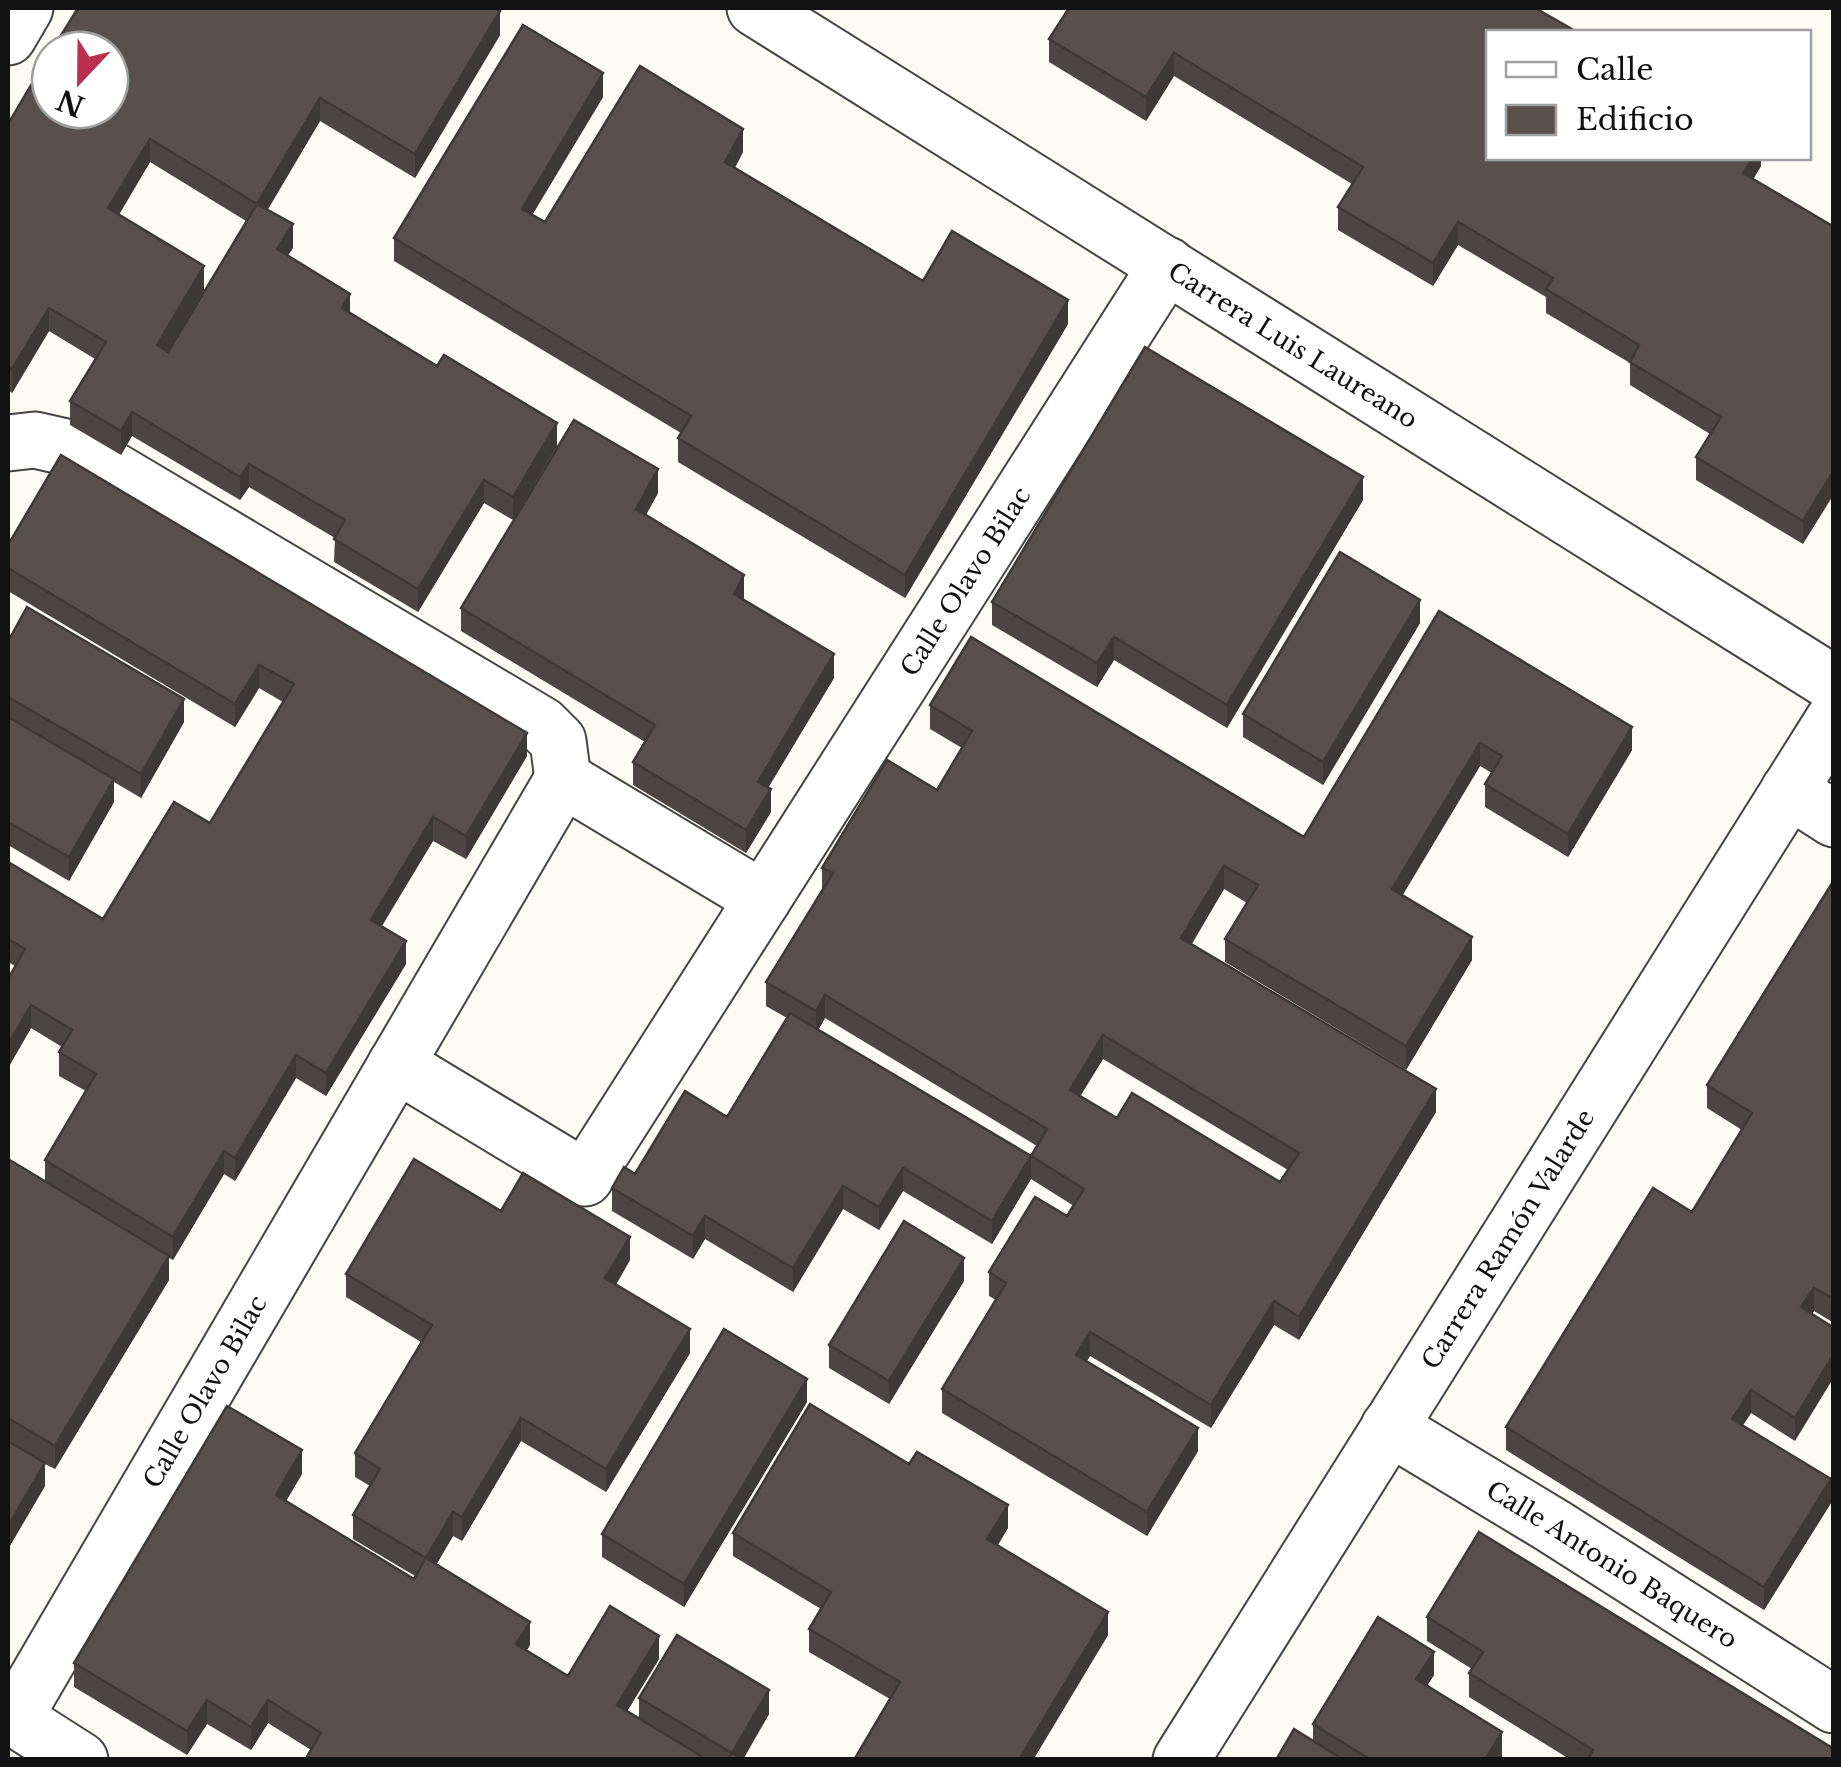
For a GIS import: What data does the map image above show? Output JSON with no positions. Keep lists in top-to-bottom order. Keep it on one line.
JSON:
{"streets":{"street":["Carrera Luis Laureano","Calle Olavo Bilac","Carrera Ramón Valarde","Calle Antonio Baquero"]},"crossings":[["Carrera Luis Laureano","Calle Olavo Bilac"],["Carrera Ramón Valarde","Calle Antonio Baquero"]],"legend":["Calle","Edificio"],"north":"bottom"}
